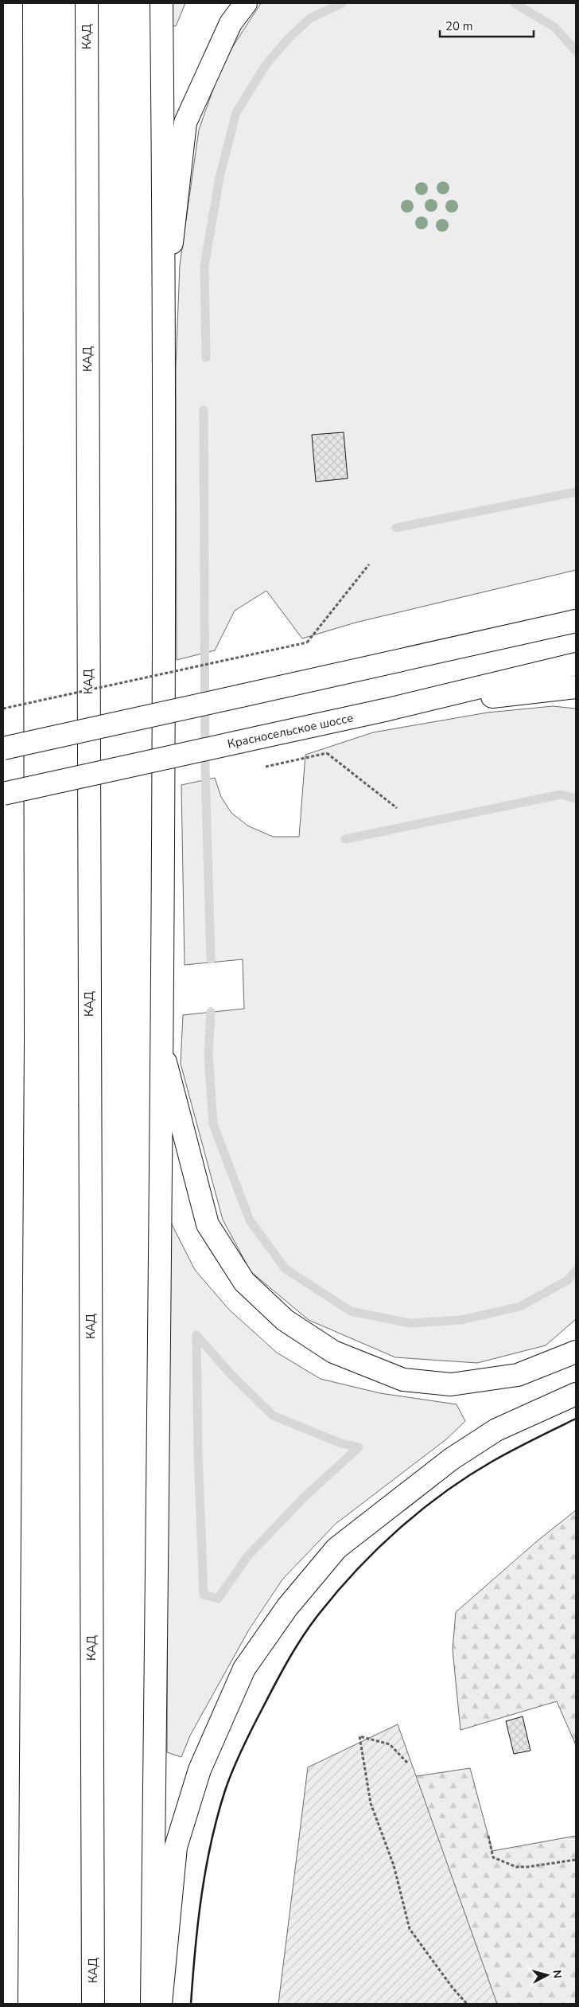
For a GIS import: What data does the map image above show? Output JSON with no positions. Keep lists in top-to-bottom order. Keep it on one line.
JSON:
{"streets":{"main road":["КАД","Красносельское шоссе"]},"scale_bar":"20 m","north":"right"}
